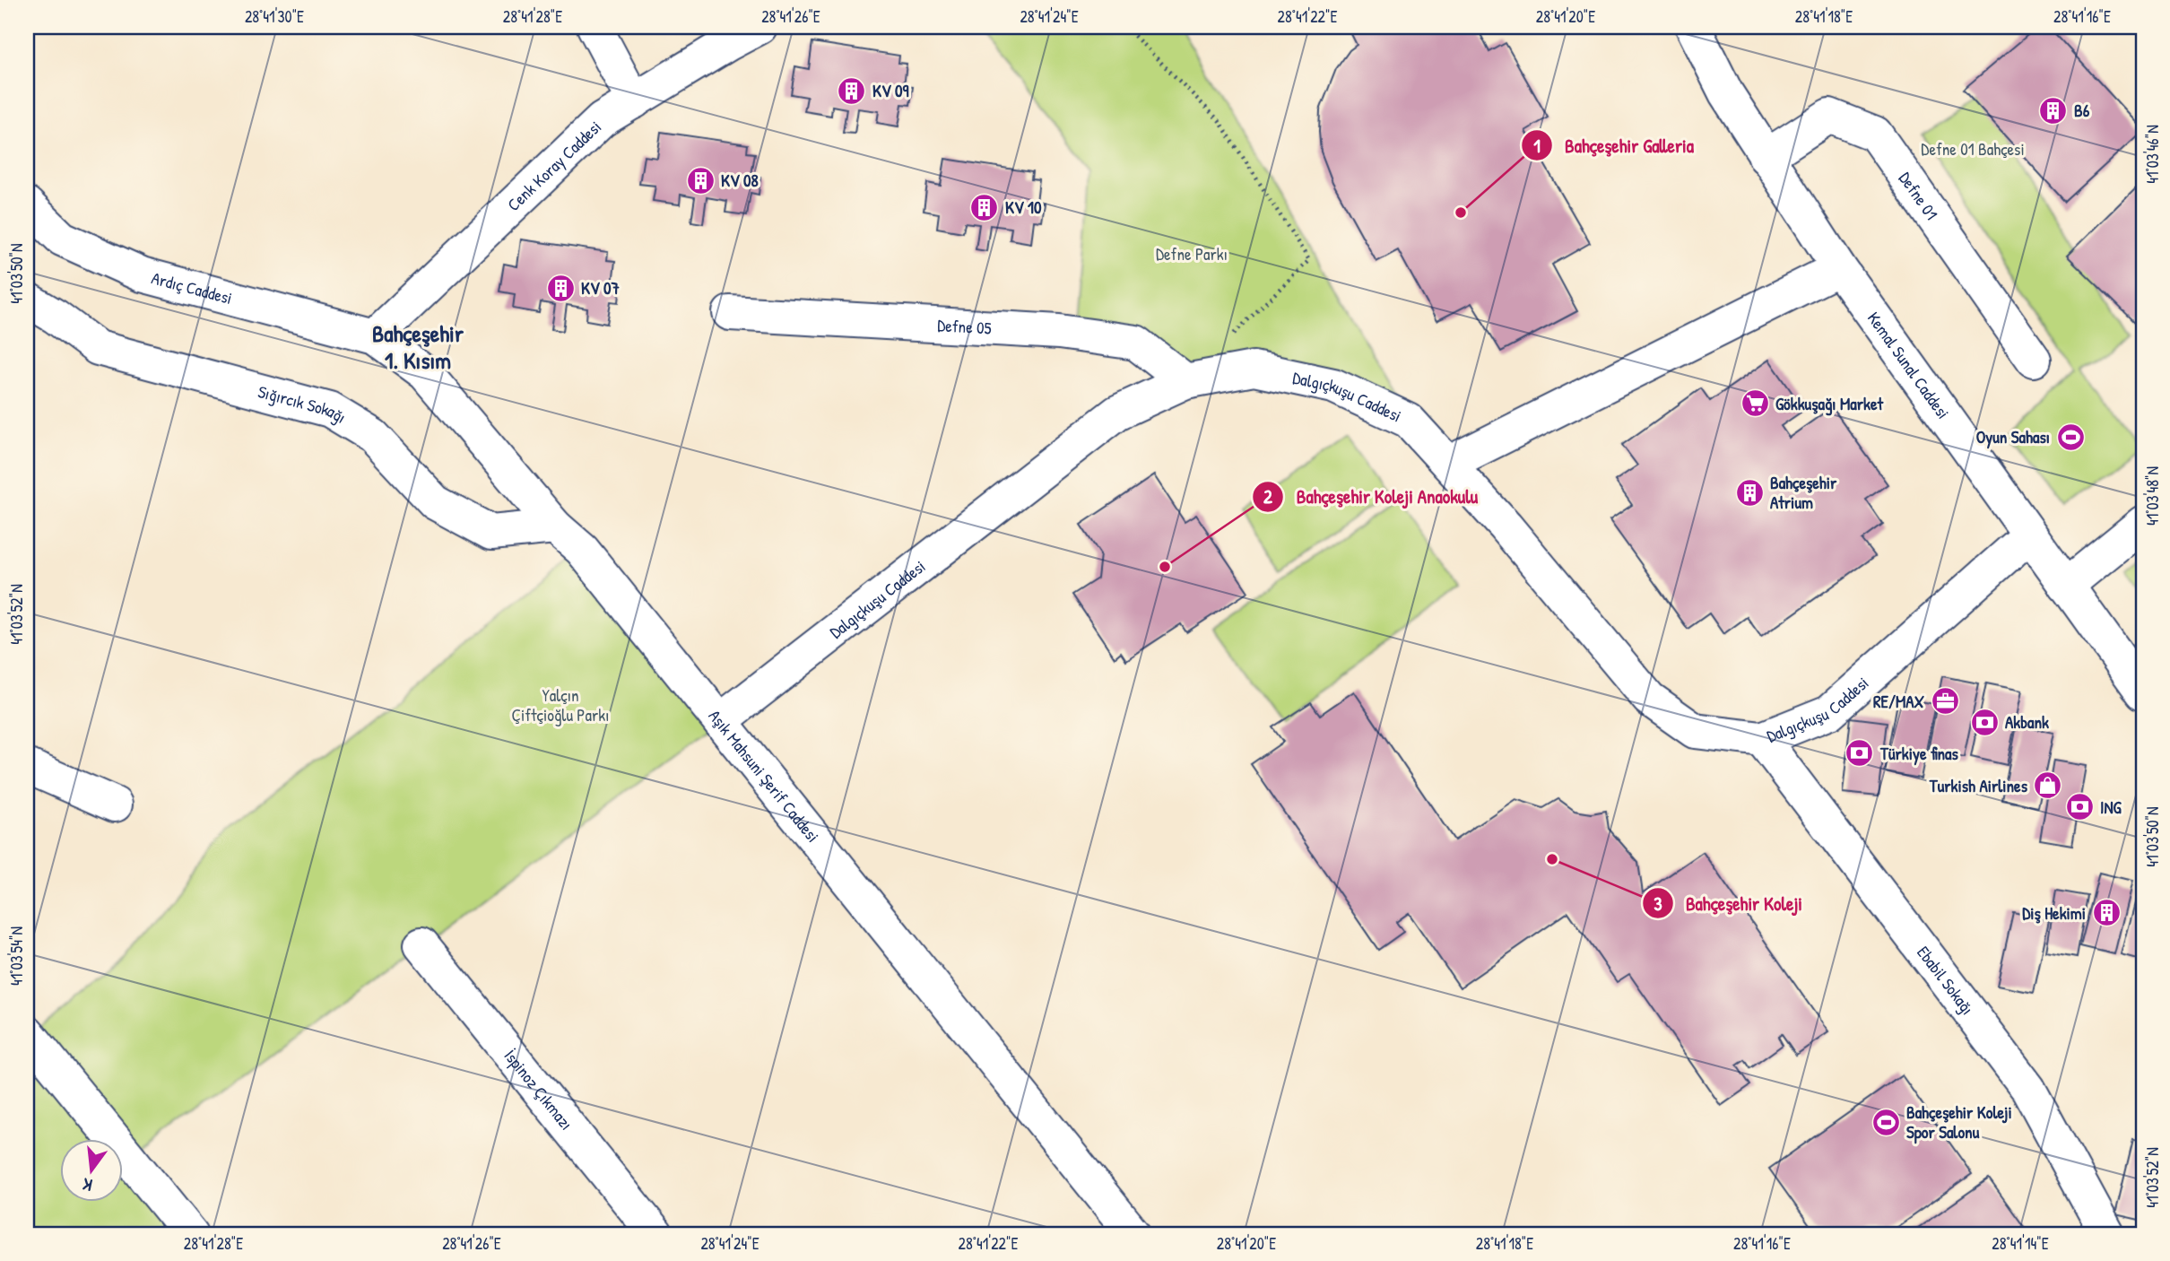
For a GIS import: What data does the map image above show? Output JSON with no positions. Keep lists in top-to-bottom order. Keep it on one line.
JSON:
{"streets":{"street":["Cenk Koray Caddesi","Defne 01","Ardıç Caddesi","Defne 05","Kemal Sunal Caddesi","Dalgıçkuşu Caddesi","Sığırcık Sokağı","Aşık Mahsuni Şerif Caddesi","Ebabil Sokağı","İspinoz Çıkmazı"]},"crossings":[["Cenk Koray Caddesi","Ardıç Caddesi"],["Cenk Koray Caddesi","Aşık Mahsuni Şerif Caddesi"],["Defne 01","Kemal Sunal Caddesi"],["Ardıç Caddesi","Aşık Mahsuni Şerif Caddesi"],["Defne 05","Dalgıçkuşu Caddesi"],["Kemal Sunal Caddesi","Dalgıçkuşu Caddesi"],["Dalgıçkuşu Caddesi","Aşık Mahsuni Şerif Caddesi"],["Dalgıçkuşu Caddesi","Ebabil Sokağı"],["Sığırcık Sokağı","Aşık Mahsuni Şerif Caddesi"]],"districts":["Bahçeşehir 1. Kısım"],"parks":["Defne 01 Bahçesi","Defne Parkı","Yalçın Çiftçioğlu Parkı"],"places":{"building":["KV 09","B6","KV 08","KV 10","KV 07","Bahçeşehir Atrium","Diş Hekimi"],"other":["Bahçeşehir Galleria","Bahçeşehir Koleji Anaokulu","Bahçeşehir Koleji"],"supermarket":["Gökkuşağı Market"],"sports":["Oyun Sahası","Bahçeşehir Koleji Spor Salonu"],"office":["RE/MAX"],"bank":["Akbank","Türkiye finas","ING"],"shop":["Turkish Airlines"]},"north":"bottom","coordinates":["28°41'30\"E","28°41'28\"E","28°41'26\"E","28°41'24\"E","28°41'22\"E","28°41'20\"E","28°41'18\"E","28°41'16\"E","41°03'46\"N","41°03'50\"N","41°03'48\"N","41°03'52\"N","41°03'54\"N","28°41'14\"E"]}
